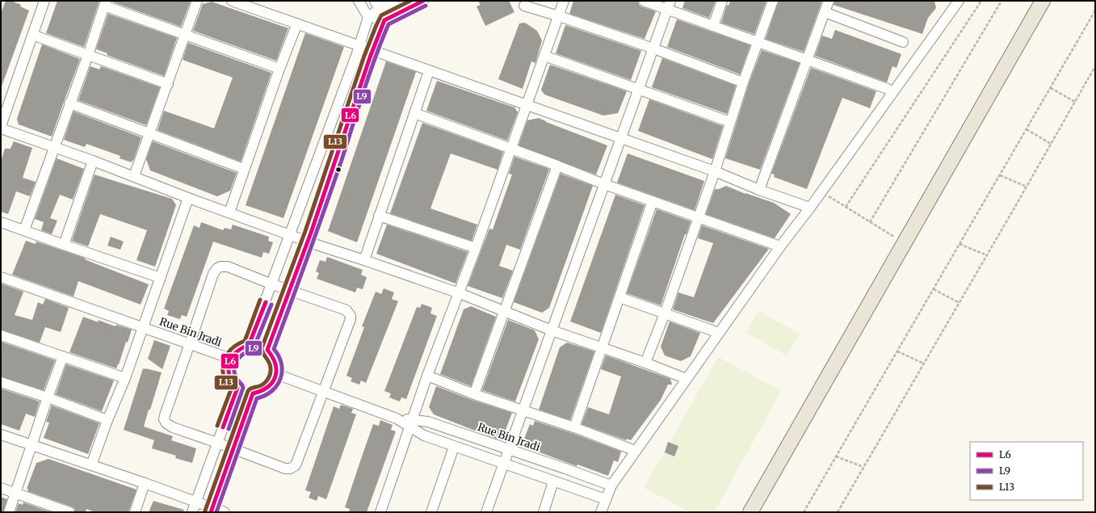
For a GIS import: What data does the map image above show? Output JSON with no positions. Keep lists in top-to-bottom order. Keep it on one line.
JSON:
{"streets":{"street":["Rue Bin Jradi"]},"lines":["transit line L6","transit line L13","transit line L9"],"legend":["L6","L9","L13"]}
